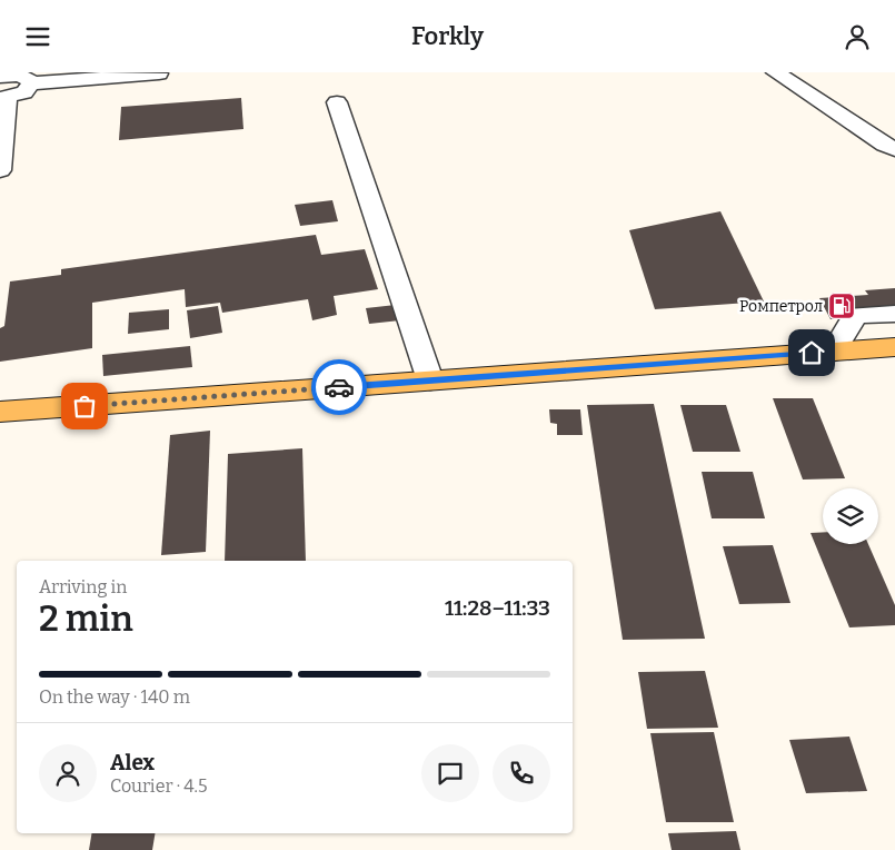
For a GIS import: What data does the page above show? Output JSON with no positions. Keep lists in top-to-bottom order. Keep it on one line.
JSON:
{"places":{"fuel station":["Ромпетрол"]},"page":{"header":"Forkly","heading":["2 min","Arriving in","11:28–11:33"],"panel":["Alex","Courier · 4.5"],"bar":"On the way · 140 m"}}
